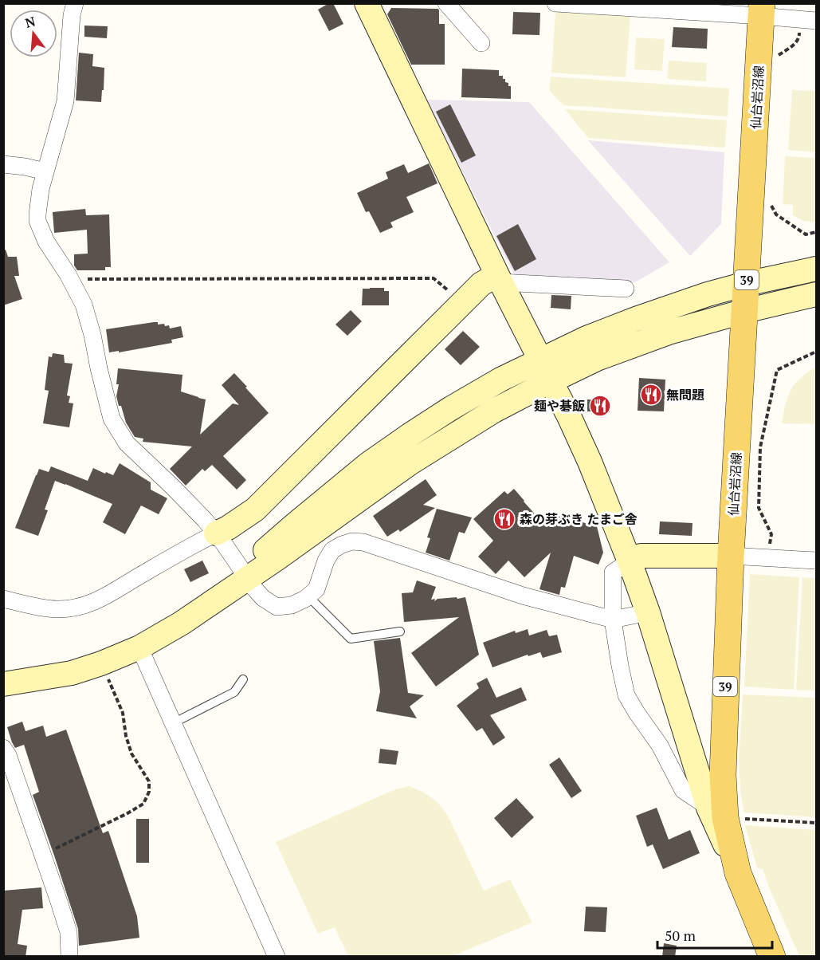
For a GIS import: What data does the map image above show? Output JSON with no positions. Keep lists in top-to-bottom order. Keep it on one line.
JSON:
{"streets":{"main road":["仙台岩沼線","39"]},"places":{"restaurant":["無問題","麺や碁飯","森の芽ぶき たまご舎"]},"scale_bar":"50 m","north":"top"}
